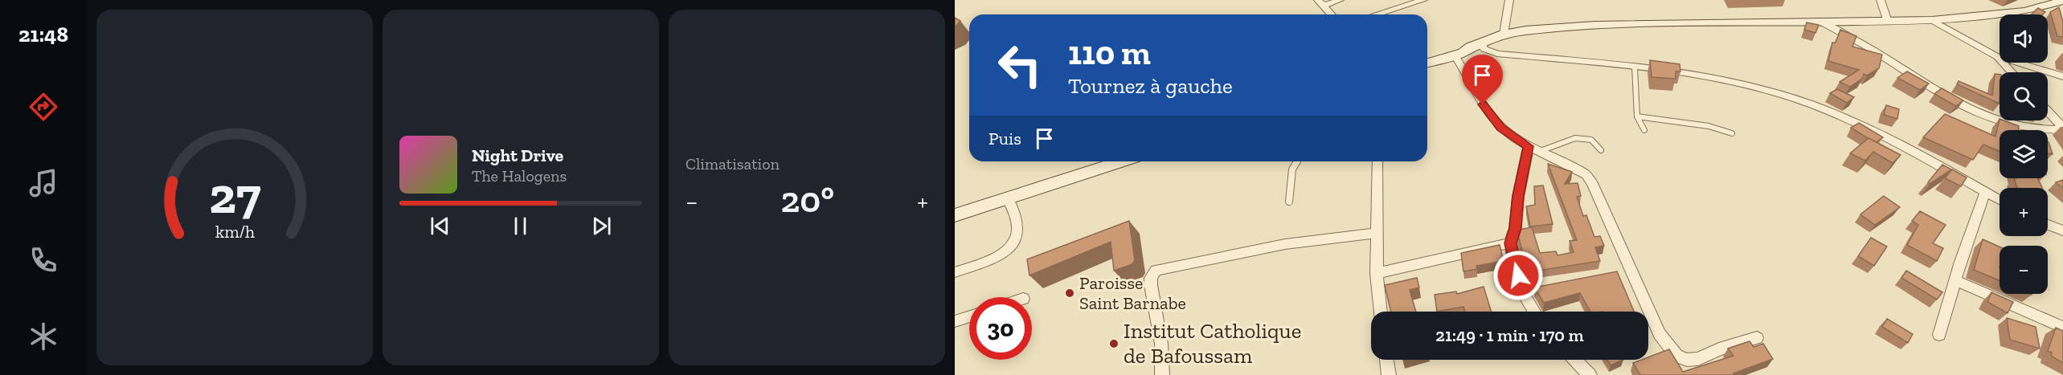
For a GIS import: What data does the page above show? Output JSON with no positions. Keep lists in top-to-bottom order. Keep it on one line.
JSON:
{"places":["Paroisse Saint Barnabe","Institut Catholique de Bafoussam"],"page":{"tabs":"21:48","tile":"Climatisation","map_buttons":["+","−"],"turn":["110 m","Tournez à gauche"],"then":"Puis","song":["Night Drive","The Halogens"],"heat":["−","20°","+"],"limit":"30","trip":"21:49 · 1 min · 170 m","gauge":["27","km/h"]}}
